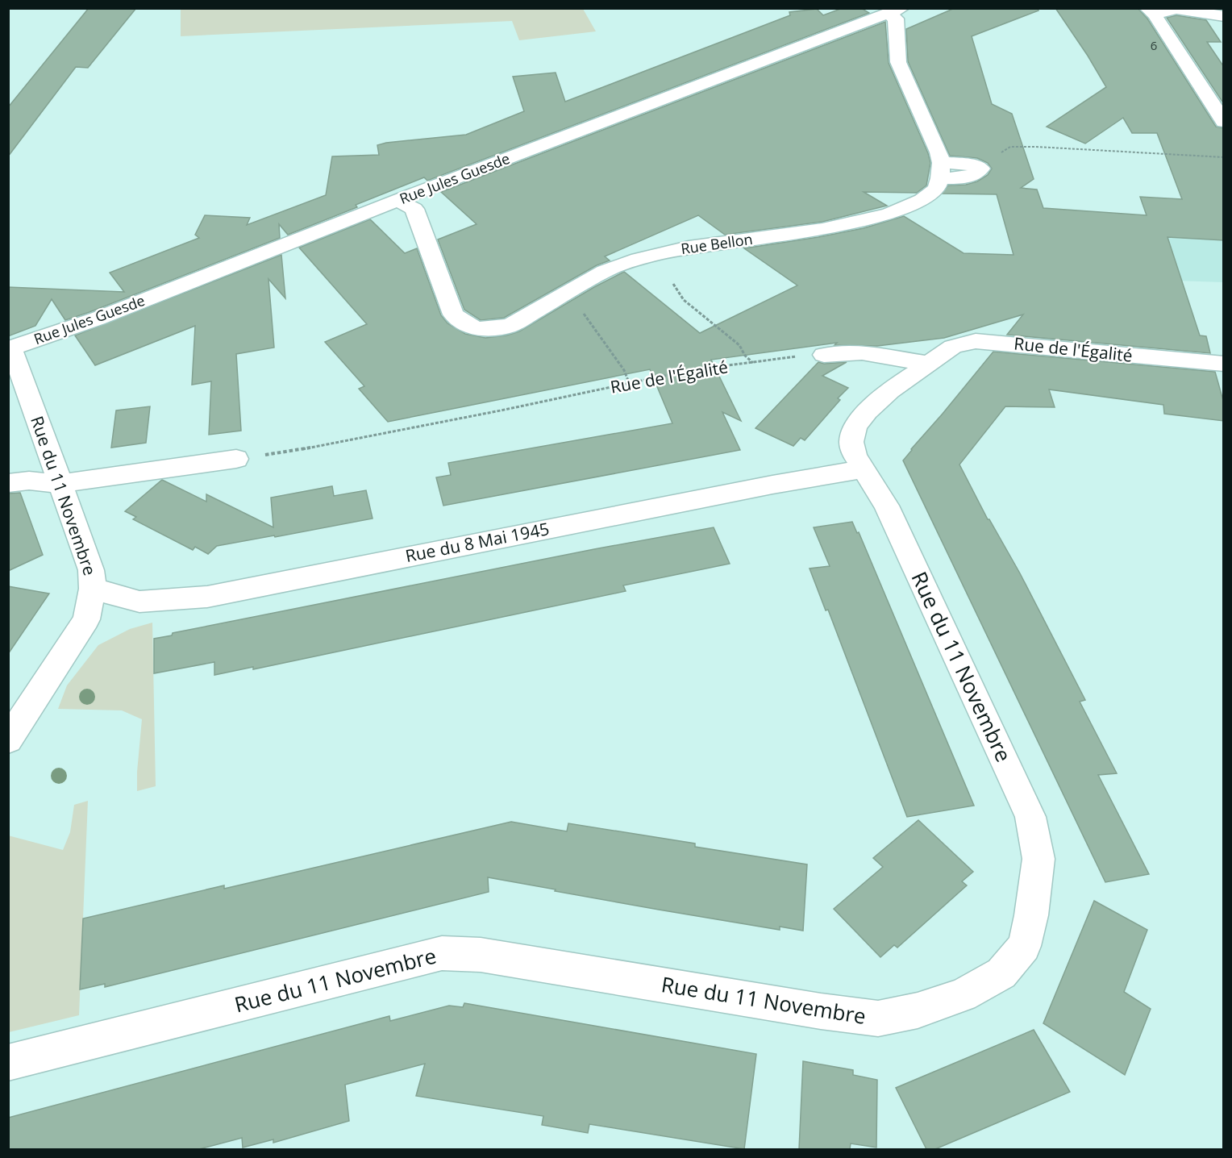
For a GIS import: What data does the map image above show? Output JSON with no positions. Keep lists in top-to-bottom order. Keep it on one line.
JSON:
{"streets":{"street":["Rue Jules Guesde","Rue Bellon","Rue de l'Égalité","Rue du 11 Novembre","Rue du 8 Mai 1945"]},"crossings":[["Rue Jules Guesde","Rue Bellon"],["Rue Jules Guesde","Rue du 11 Novembre"],["Rue de l'Égalité","Rue du 11 Novembre"],["Rue de l'Égalité","Rue du 8 Mai 1945"],["Rue du 11 Novembre","Rue du 8 Mai 1945"]],"house_numbers":["6"]}
